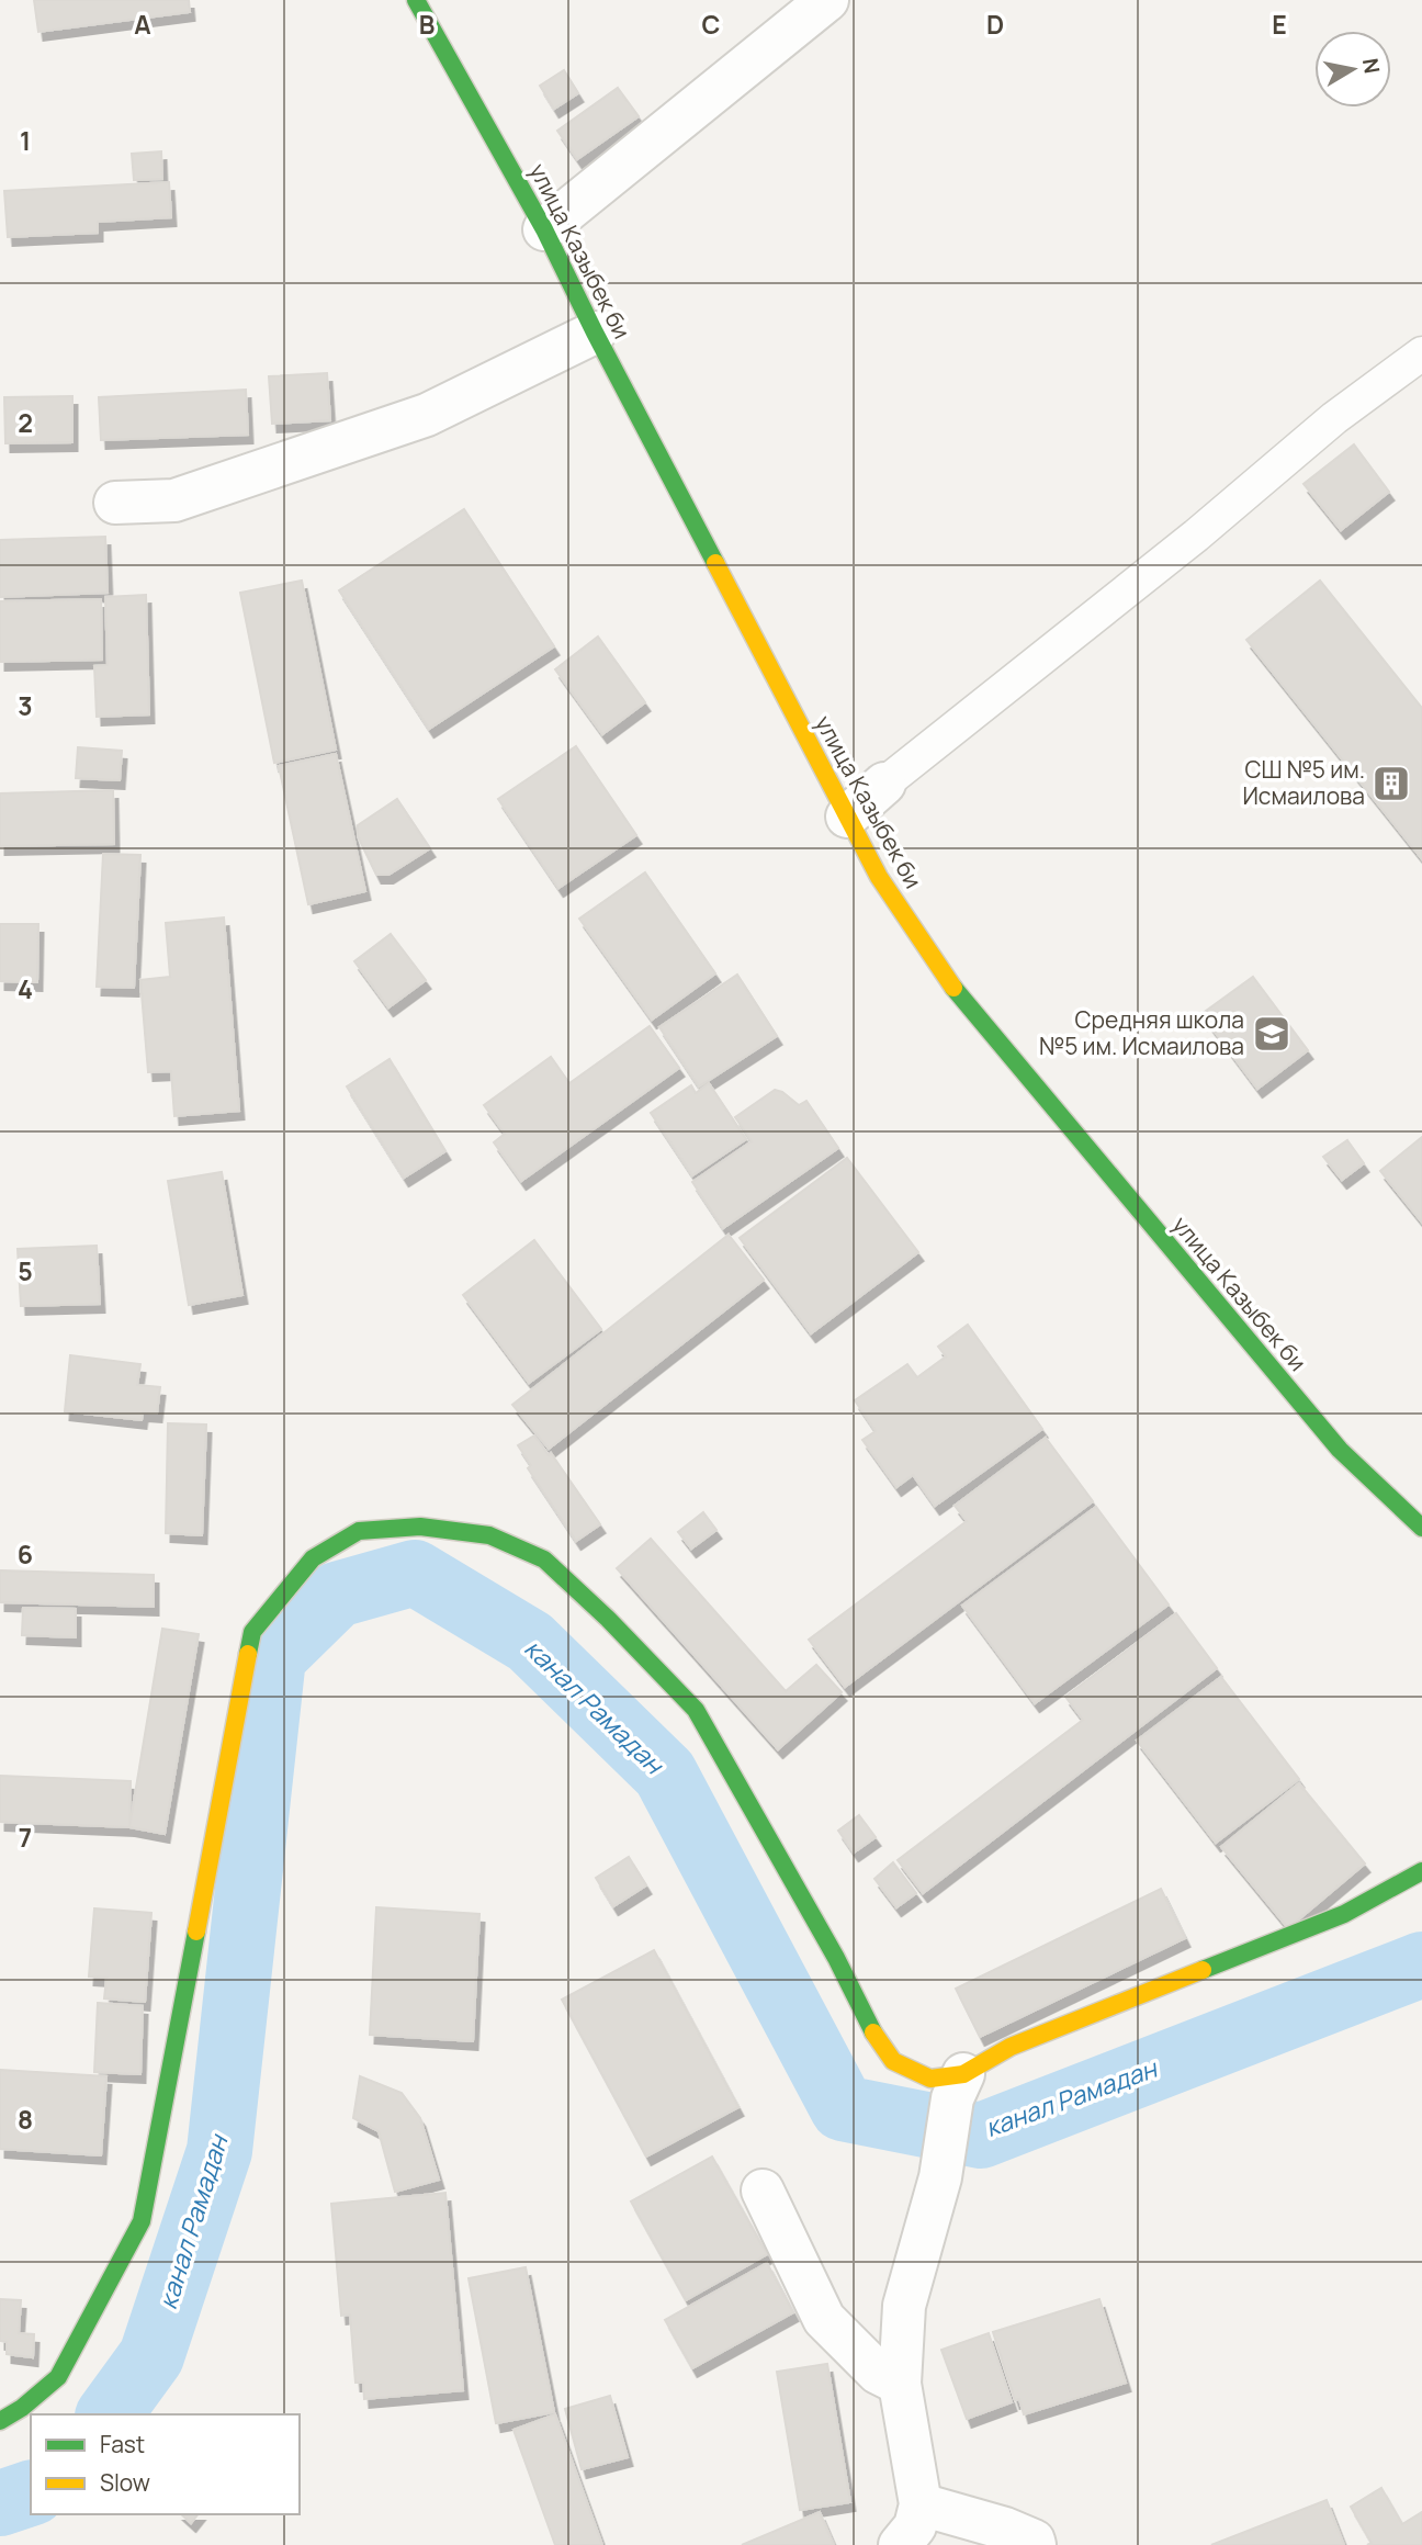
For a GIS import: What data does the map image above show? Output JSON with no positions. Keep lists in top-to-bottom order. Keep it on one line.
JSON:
{"streets":{"street":["улица Казыбек би"]},"water":["канал Рамадан"],"places":{"building":["СШ №5 им. Исмаилова"],"school or university":["Средняя школа №5 им. Исмаилова"]},"legend":["Fast","Slow"],"north":"right","grid":{"columns":["A","B","C","D","E"],"rows":["1","2","3","4","5","6","7","8"]}}
